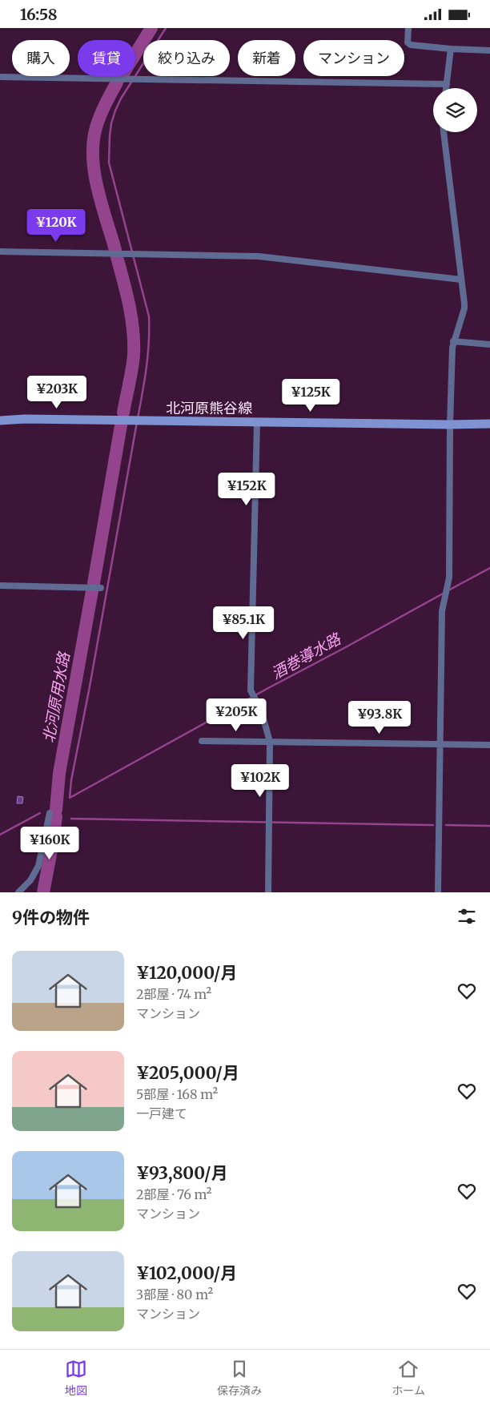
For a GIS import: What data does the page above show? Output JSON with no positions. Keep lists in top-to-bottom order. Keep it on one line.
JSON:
{"streets":{"main road":["北河原熊谷線"]},"water":["酒巻導水路","北河原用水路"],"page":{"status":"16:58","chip":["購入","賃貸","絞り込み","新着","マンション"],"price":["¥120K","¥203K","¥125K","¥152K","¥85.1K","¥205K","¥93.8K","¥102K","¥160K"],"heading":"9件の物件","list":[{"name":"¥120,000/月","note":"2部屋 · 74 m² · マンション"},{"name":"¥205,000/月","note":"5部屋 · 168 m² · 一戸建て"},{"name":"¥93,800/月","note":"2部屋 · 76 m² · マンション"},{"name":"¥102,000/月","note":"3部屋 · 80 m² · マンション"}],"tabs":["地図","保存済み","ホーム"]}}
